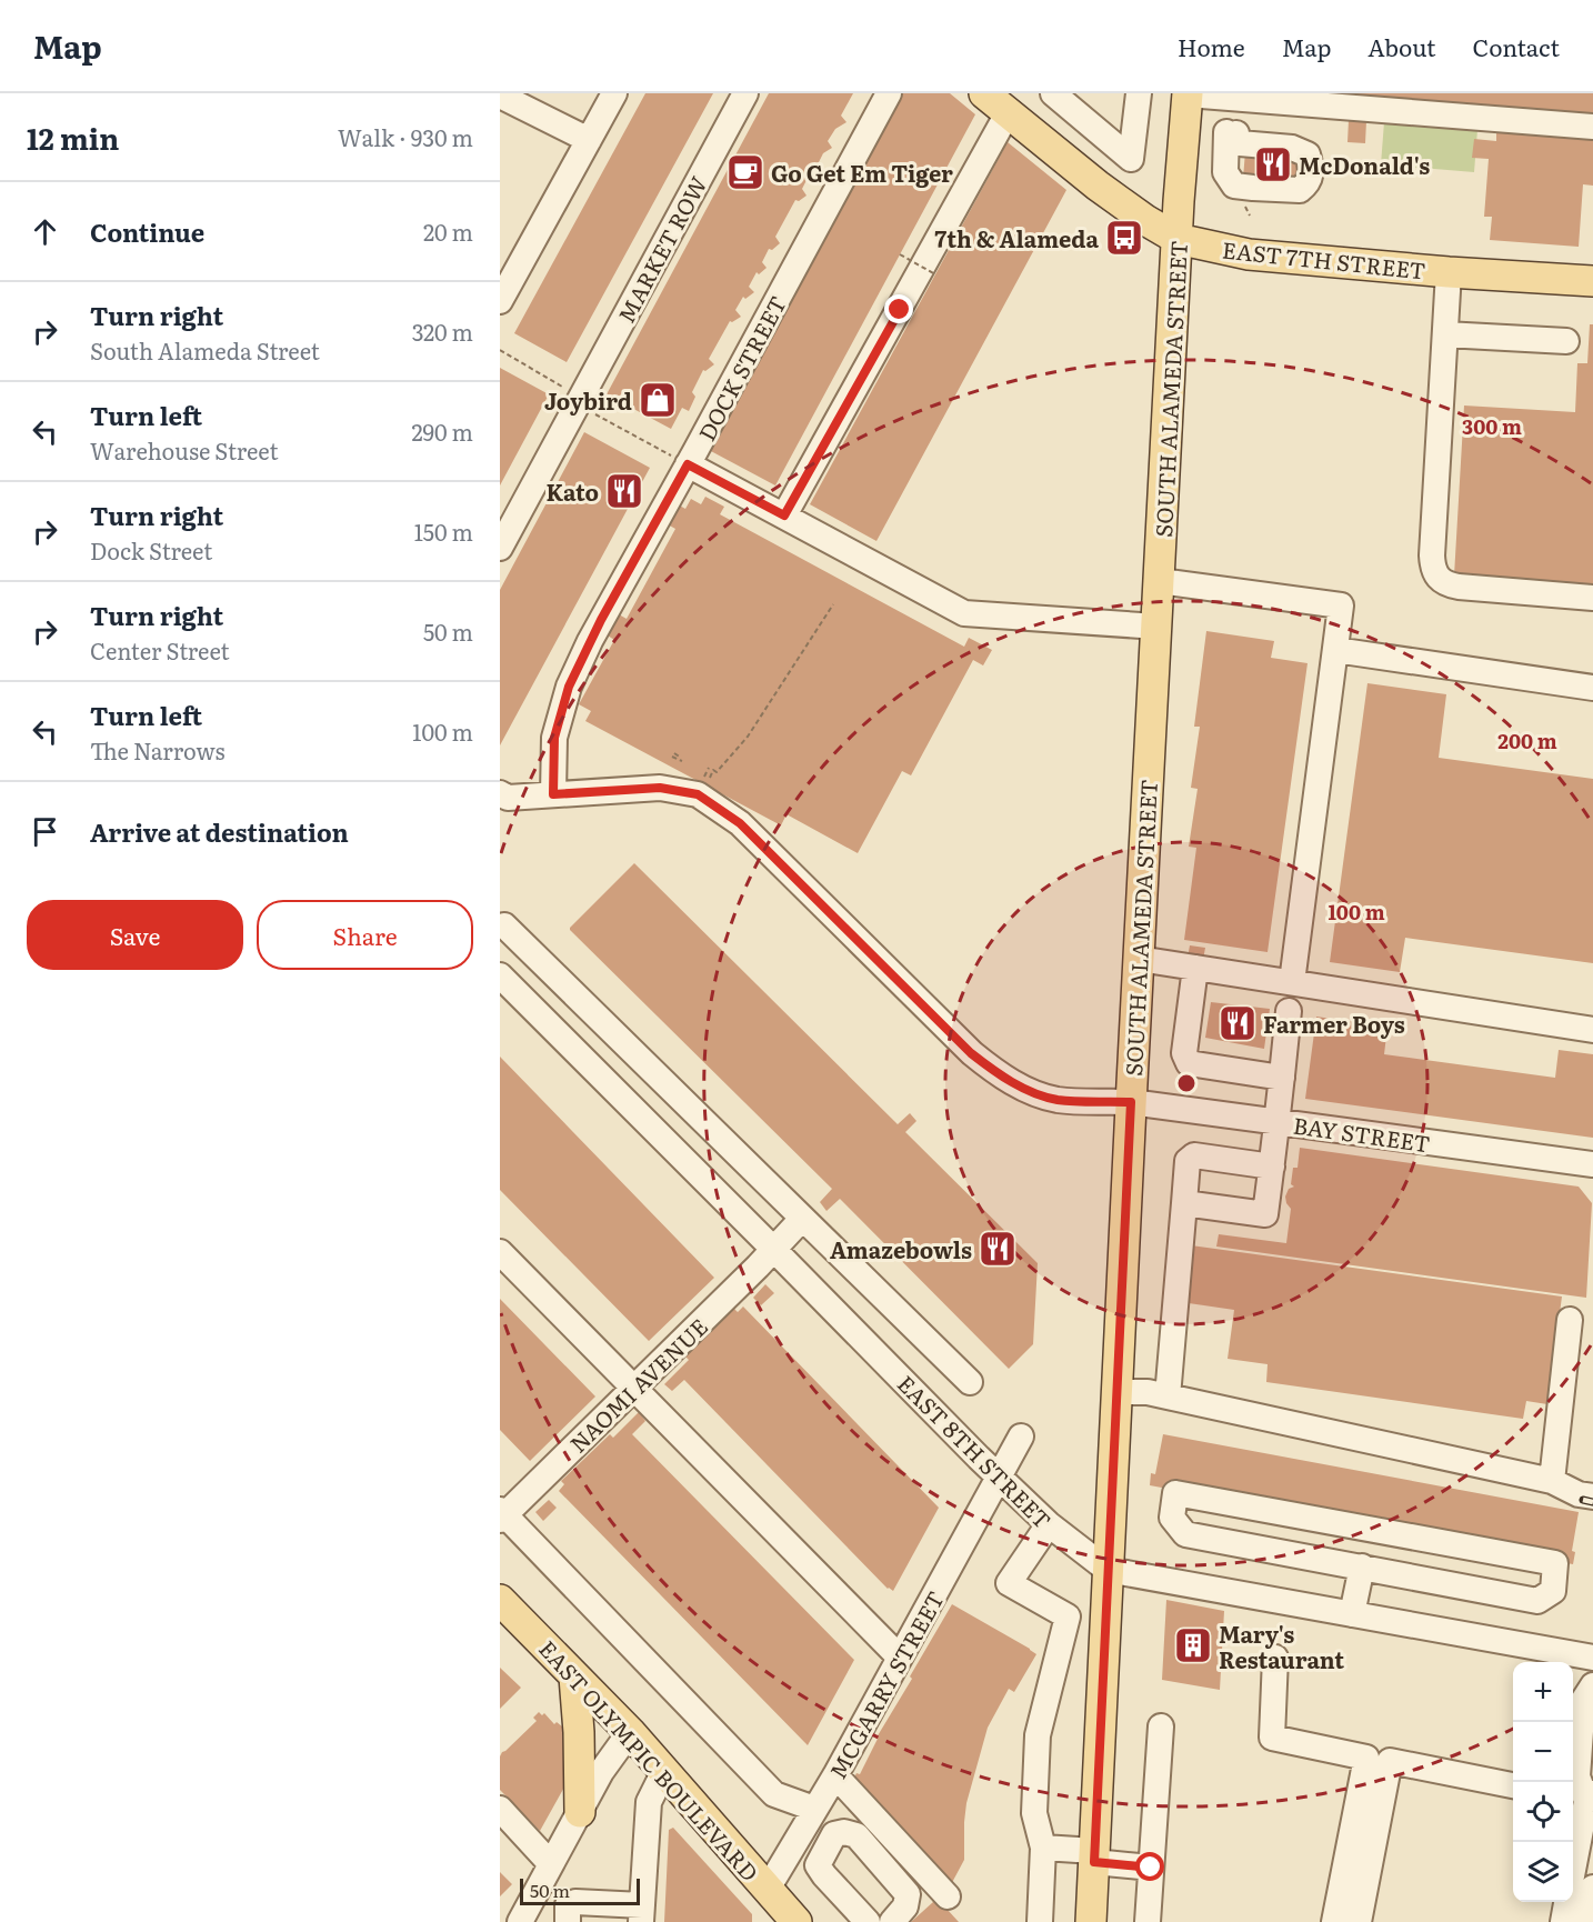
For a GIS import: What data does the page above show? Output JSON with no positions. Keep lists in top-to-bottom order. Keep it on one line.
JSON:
{"streets":{"main road":["EAST 7TH STREET","SOUTH ALAMEDA STREET","EAST OLYMPIC BOULEVARD"],"street":["MARKET ROW","DOCK STREET","BAY STREET","NAOMI AVENUE","EAST 8TH STREET","MCGARRY STREET"]},"crossings":[["EAST 7TH STREET","SOUTH ALAMEDA STREET"],["DOCK STREET","BAY STREET"],["SOUTH ALAMEDA STREET","BAY STREET"],["SOUTH ALAMEDA STREET","EAST 8TH STREET"],["NAOMI AVENUE","EAST 8TH STREET"],["EAST 8TH STREET","MCGARRY STREET"],["MCGARRY STREET","EAST OLYMPIC BOULEVARD"]],"places":{"restaurant":["McDonald's","Kato","Farmer Boys","Amazebowls"],"cafe":["Go Get Em Tiger"],"bus stop":["7th & Alameda"],"shop":["Joybird"],"building":["Mary's Restaurant"]},"scale_bar":"50 m","page":{"header":"Map","nav":["Home","Map","About","Contact"],"heading":["12 min","Walk · 930 m"],"list":[["Continue","20 m"],["Turn right","South Alameda Street","320 m"],["Turn left","Warehouse Street","290 m"],["Turn right","Dock Street","150 m"],["Turn right","Center Street","50 m"],["Turn left","The Narrows","100 m"],"Arrive at destination"],"buttons":["Save","Share"],"map_buttons":["+","−"],"scale":"50 m"},"rings":["300 m","200 m","100 m"]}
